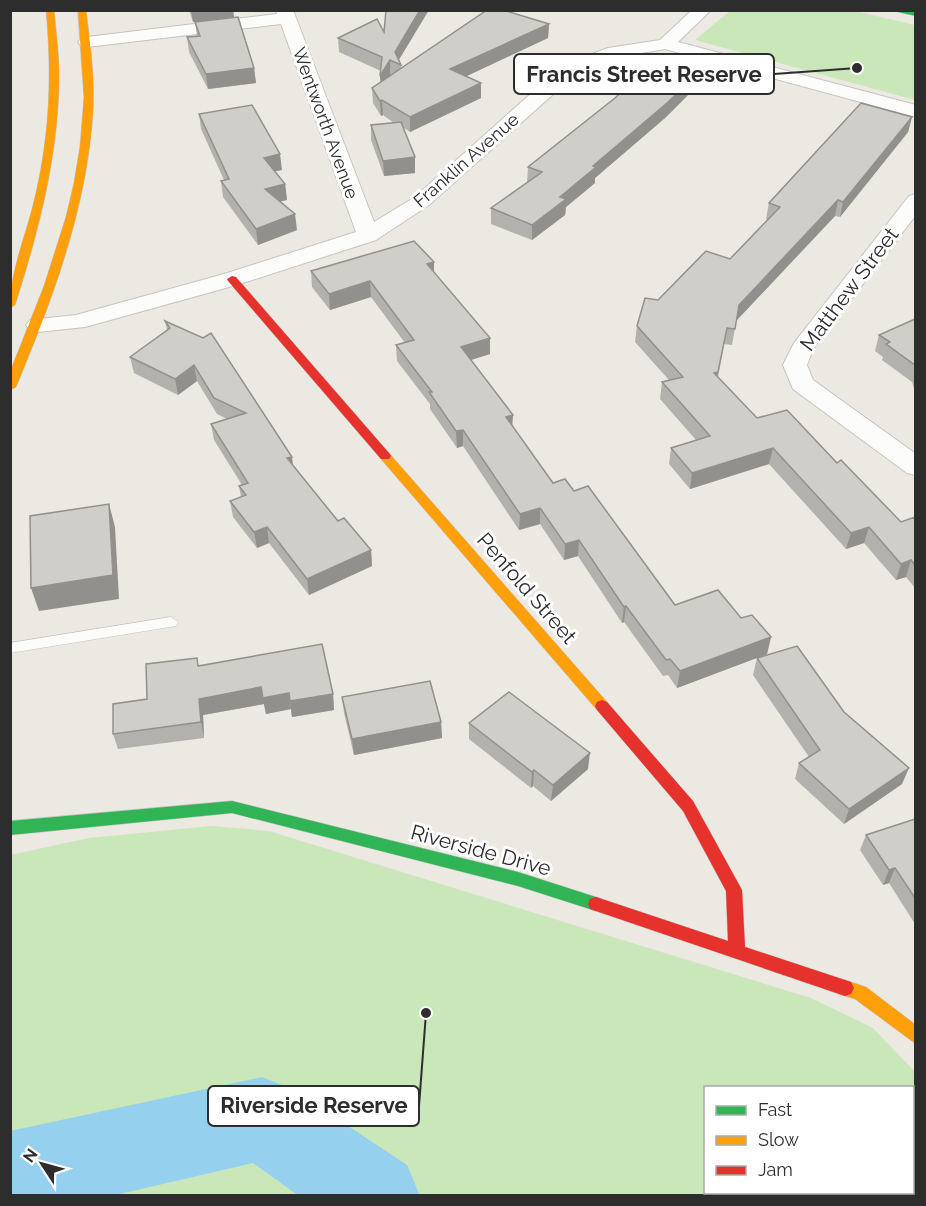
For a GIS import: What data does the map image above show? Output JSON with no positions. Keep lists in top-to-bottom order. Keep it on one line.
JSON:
{"streets":{"main road":["Penfold Street","Riverside Drive"],"street":["Wentworth Avenue","Franklin Avenue","Matthew Street"]},"crossings":[["Wentworth Avenue","Franklin Avenue"],["Franklin Avenue","Penfold Street"],["Penfold Street","Riverside Drive"]],"places":["Francis Street Reserve","Riverside Reserve"],"legend":["Fast","Slow","Jam"],"north":"top left"}
